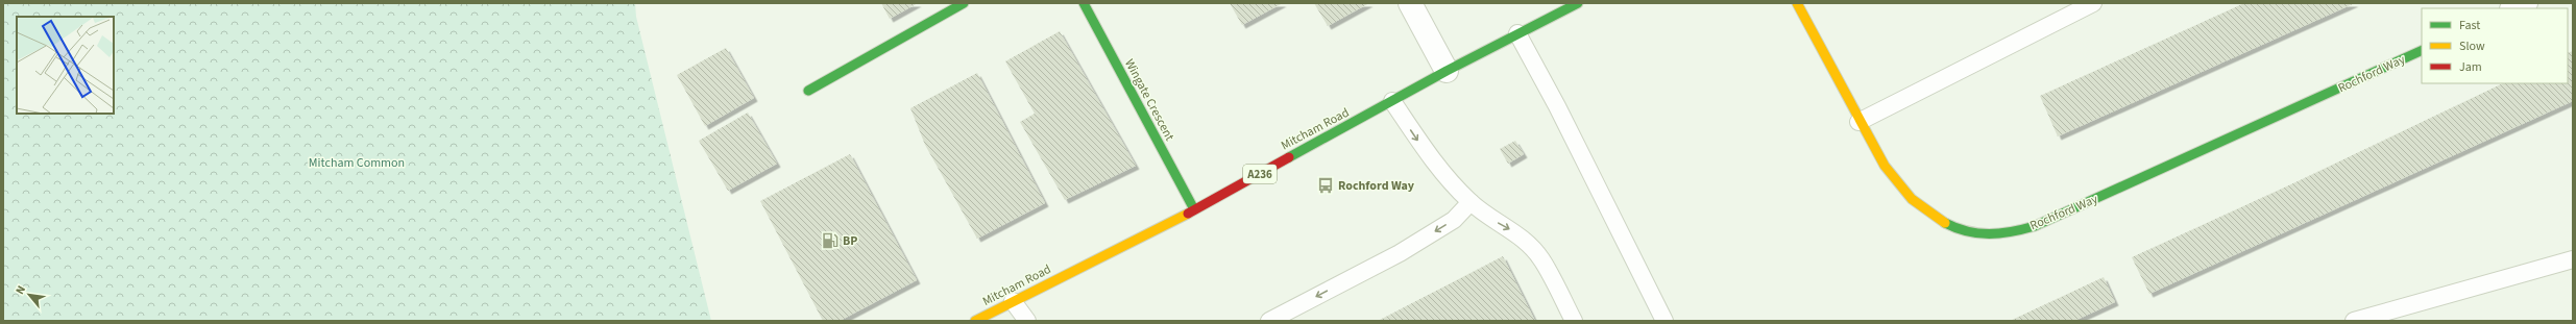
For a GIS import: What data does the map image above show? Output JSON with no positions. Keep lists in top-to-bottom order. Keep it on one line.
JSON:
{"streets":{"street":["Rochford Way","Wingate Crescent","Mitcham Road","A236"]},"crossings":[["Wingate Crescent","Mitcham Road"]],"parks":["Mitcham Common"],"places":{"bus stop":["Rochford Way"],"fuel station":["BP"]},"legend":["Fast","Slow","Jam"],"north":"top left"}
